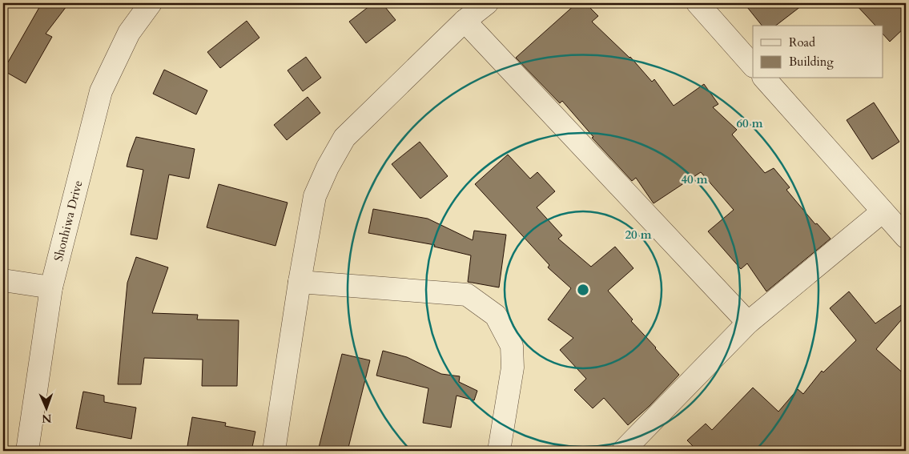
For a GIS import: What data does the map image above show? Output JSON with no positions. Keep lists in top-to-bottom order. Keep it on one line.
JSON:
{"streets":{"street":["Shonhiwa Drive"]},"legend":["Road","Building"],"north":"bottom","rings":["60 m","40 m","20 m"]}
